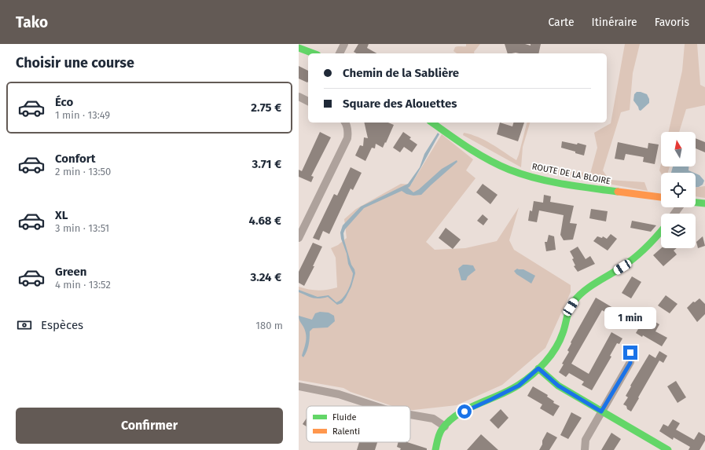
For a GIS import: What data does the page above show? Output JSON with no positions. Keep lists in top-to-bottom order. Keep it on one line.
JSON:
{"streets":{"street":["ROUTE DE LA BLOIRE"]},"legend":["Fluide","Ralenti"],"north":"top","page":{"header":"Tako","nav":["Carte","Itinéraire","Favoris"],"heading":"Choisir une course","banner":["Chemin de la Sablière","Square des Alouettes"],"list":[{"name":"Éco","note":"1 min · 13:49","value":"2.75 €"},{"name":"Confort","note":"2 min · 13:50","value":"3.71 €"},{"name":"XL","note":"3 min · 13:51","value":"4.68 €"},{"name":"Green","note":"4 min · 13:52","value":"3.24 €"}],"bubble":"1 min","pay":["Espèces","180 m"],"buttons":"Confirmer"}}
